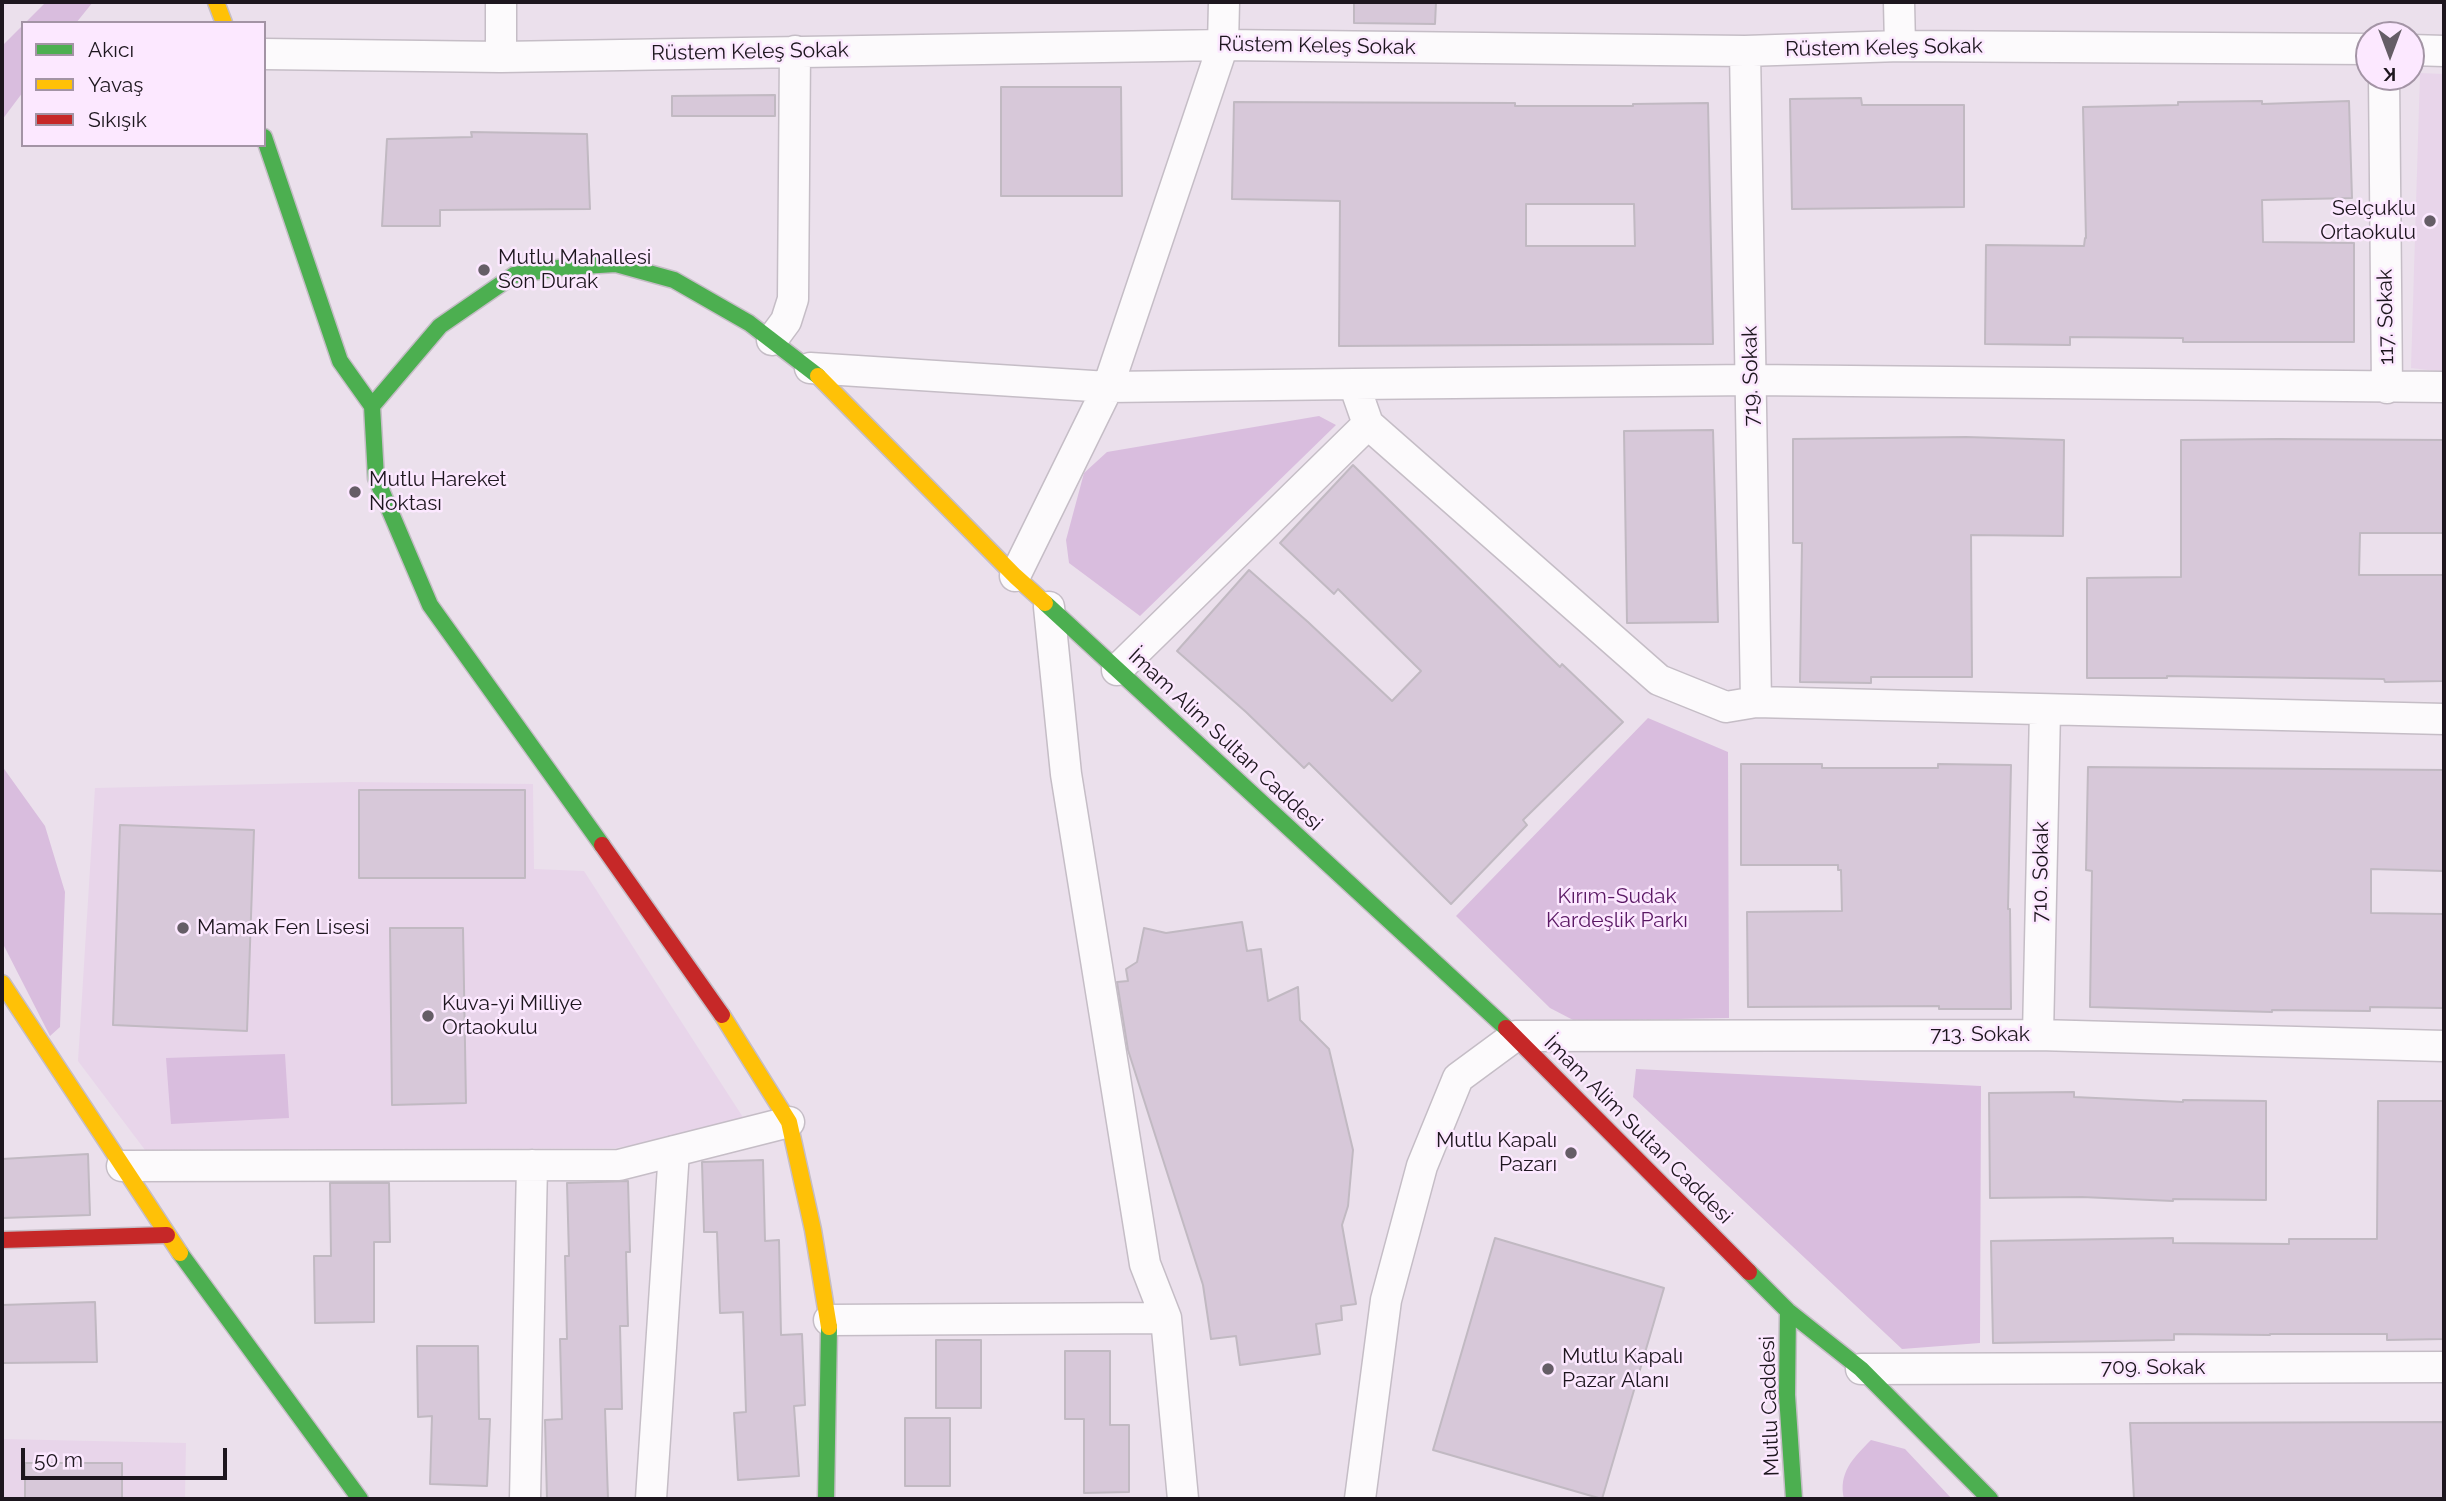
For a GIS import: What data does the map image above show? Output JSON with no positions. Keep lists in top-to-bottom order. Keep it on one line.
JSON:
{"streets":{"street":["Rüstem Keleş Sokak","117. Sokak","719. Sokak","İmam Alim Sultan Caddesi","710. Sokak","713. Sokak","709. Sokak","Mutlu Caddesi"]},"crossings":[["Rüstem Keleş Sokak","719. Sokak"],["İmam Alim Sultan Caddesi","713. Sokak"],["İmam Alim Sultan Caddesi","709. Sokak"],["İmam Alim Sultan Caddesi","Mutlu Caddesi"],["710. Sokak","713. Sokak"]],"parks":["Kırım-Sudak Kardeşlik Parkı"],"places":["Selçuklu Ortaokulu","Mutlu Mahallesi Son Durak","Mutlu Hareket Noktası","Mamak Fen Lisesi","Kuva-yi Milliye Ortaokulu","Mutlu Kapalı Pazarı","Mutlu Kapalı Pazar Alanı"],"legend":["Akıcı","Yavaş","Sıkışık"],"scale_bar":"50 m","north":"bottom"}
